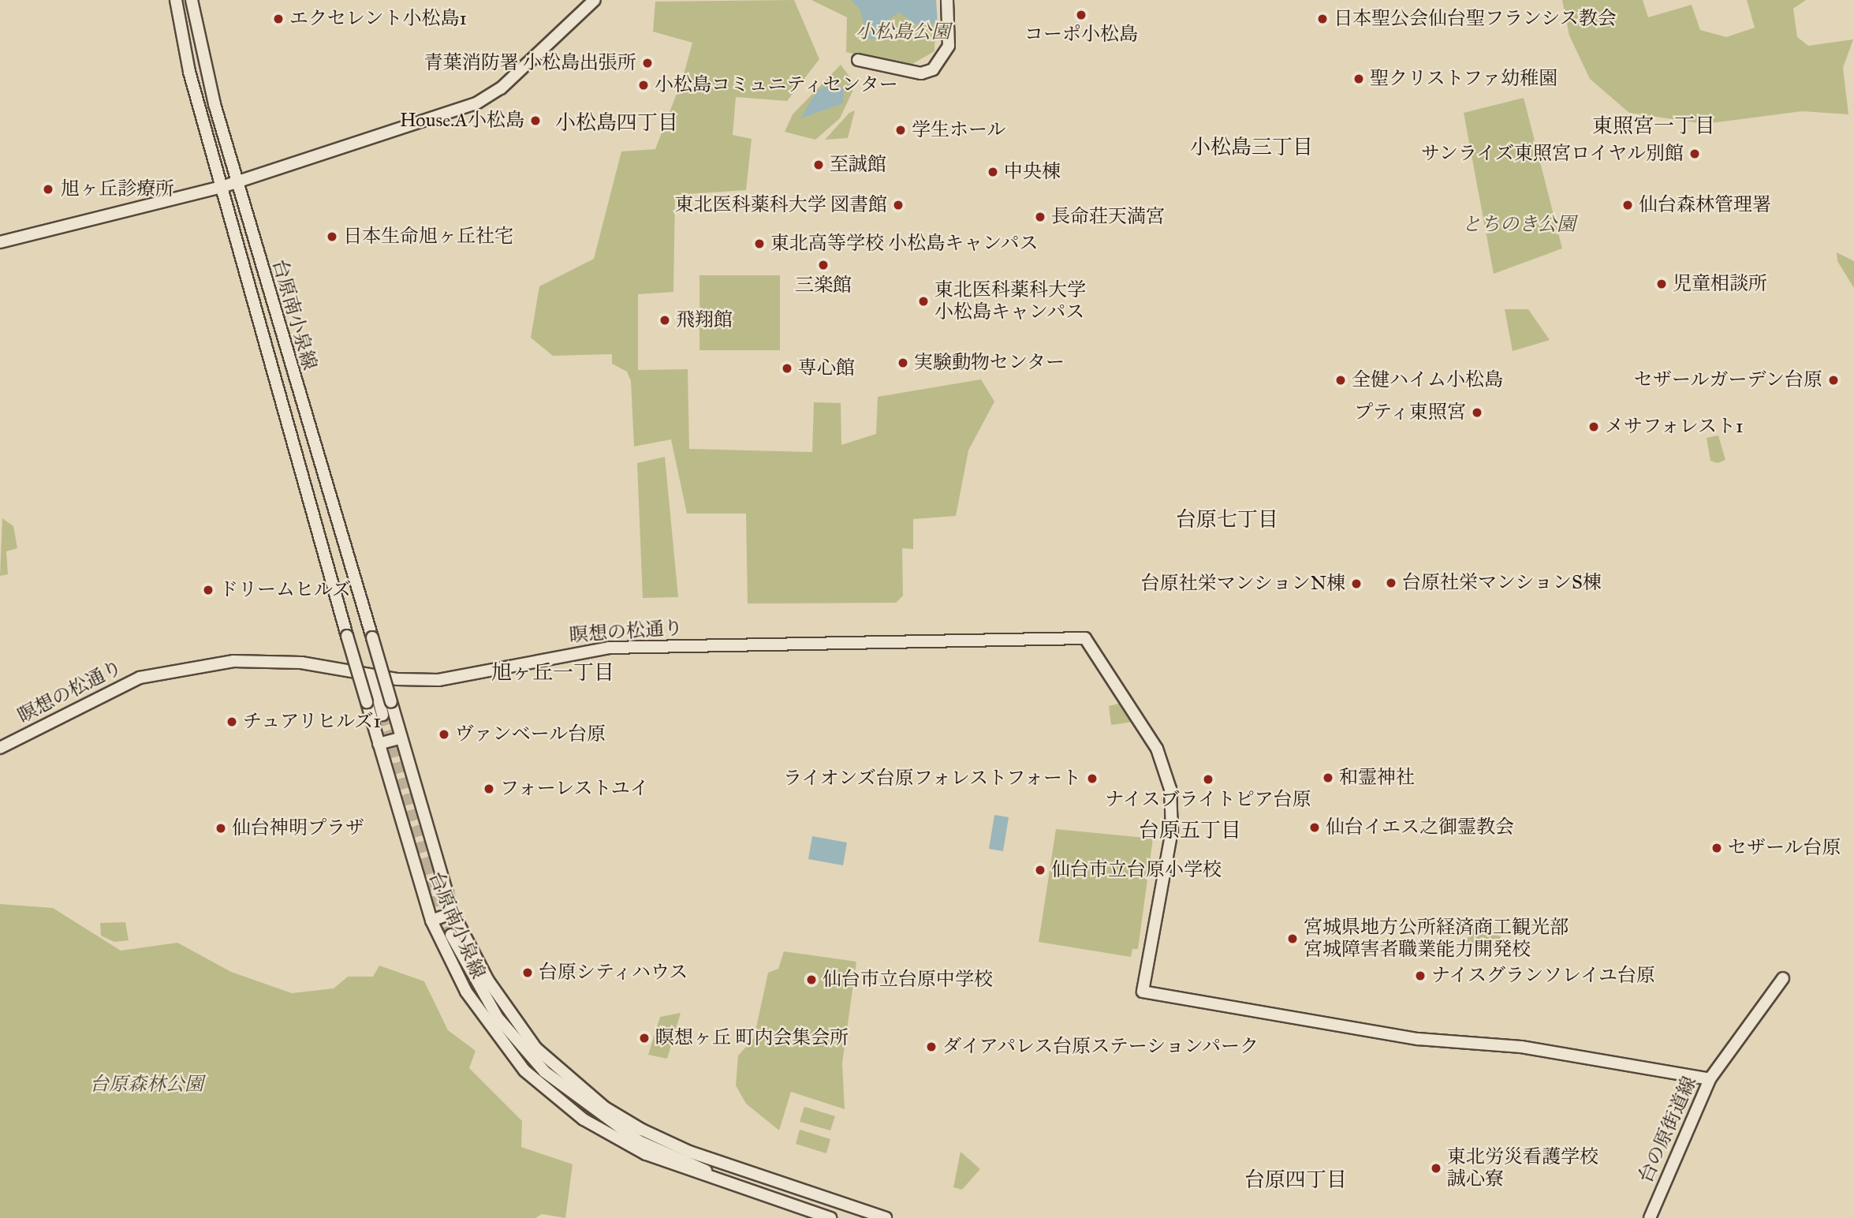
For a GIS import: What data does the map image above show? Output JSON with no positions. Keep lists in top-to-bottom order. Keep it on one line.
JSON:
{"streets":{"street":["台原南小泉線","瞑想の松通り","台の原街道線"]},"crossings":[["瞑想の松通り","台の原街道線"]],"districts":["小松島四丁目","東照宮一丁目","小松島三丁目","台原七丁目","旭ヶ丘一丁目","台原五丁目","台原四丁目"],"parks":["小松島公園","とちのき公園","台原森林公園"],"places":["コーポ小松島","エクセレント小松島1","日本聖公会仙台聖フランシス教会","青葉消防署 小松島出張所","聖クリストファ幼稚園","小松島コミュニティセンター","House.A小松島","学生ホール","サンライズ東照宮ロイヤル別館","至誠館","中央棟","旭ヶ丘診療所","東北医科薬科大学 図書館","仙台森林管理署","長命荘天満宮","日本生命旭ヶ丘社宅","東北高等学校 小松島キャンパス","三楽館","児童相談所","東北医科薬科大学 小松島キャンパス","飛翔館","実験動物センター","専心館","全健ハイム小松島","セザールガーデン台原","プティ東照宮","メサフォレスト1","台原社栄マンションS棟","台原社栄マンションN棟","ドリームヒルズ","チュアリヒルズ1","ヴァンベール台原","和霊神社","ライオンズ台原フォレストフォート","ナイスブライトピア台原","フォーレストユイ","仙台イエス之御霊教会","仙台神明プラザ","セザール台原","仙台市立台原小学校","宮城県地方公所経済商工観光部 宮城障害者職業能力開発校","台原シティハウス","ナイスグランソレイユ台原","仙台市立台原中学校","瞑想ヶ丘 町内会集会所","ダイアパレス台原ステーションパーク","東北労災看護学校 誠心寮"]}
